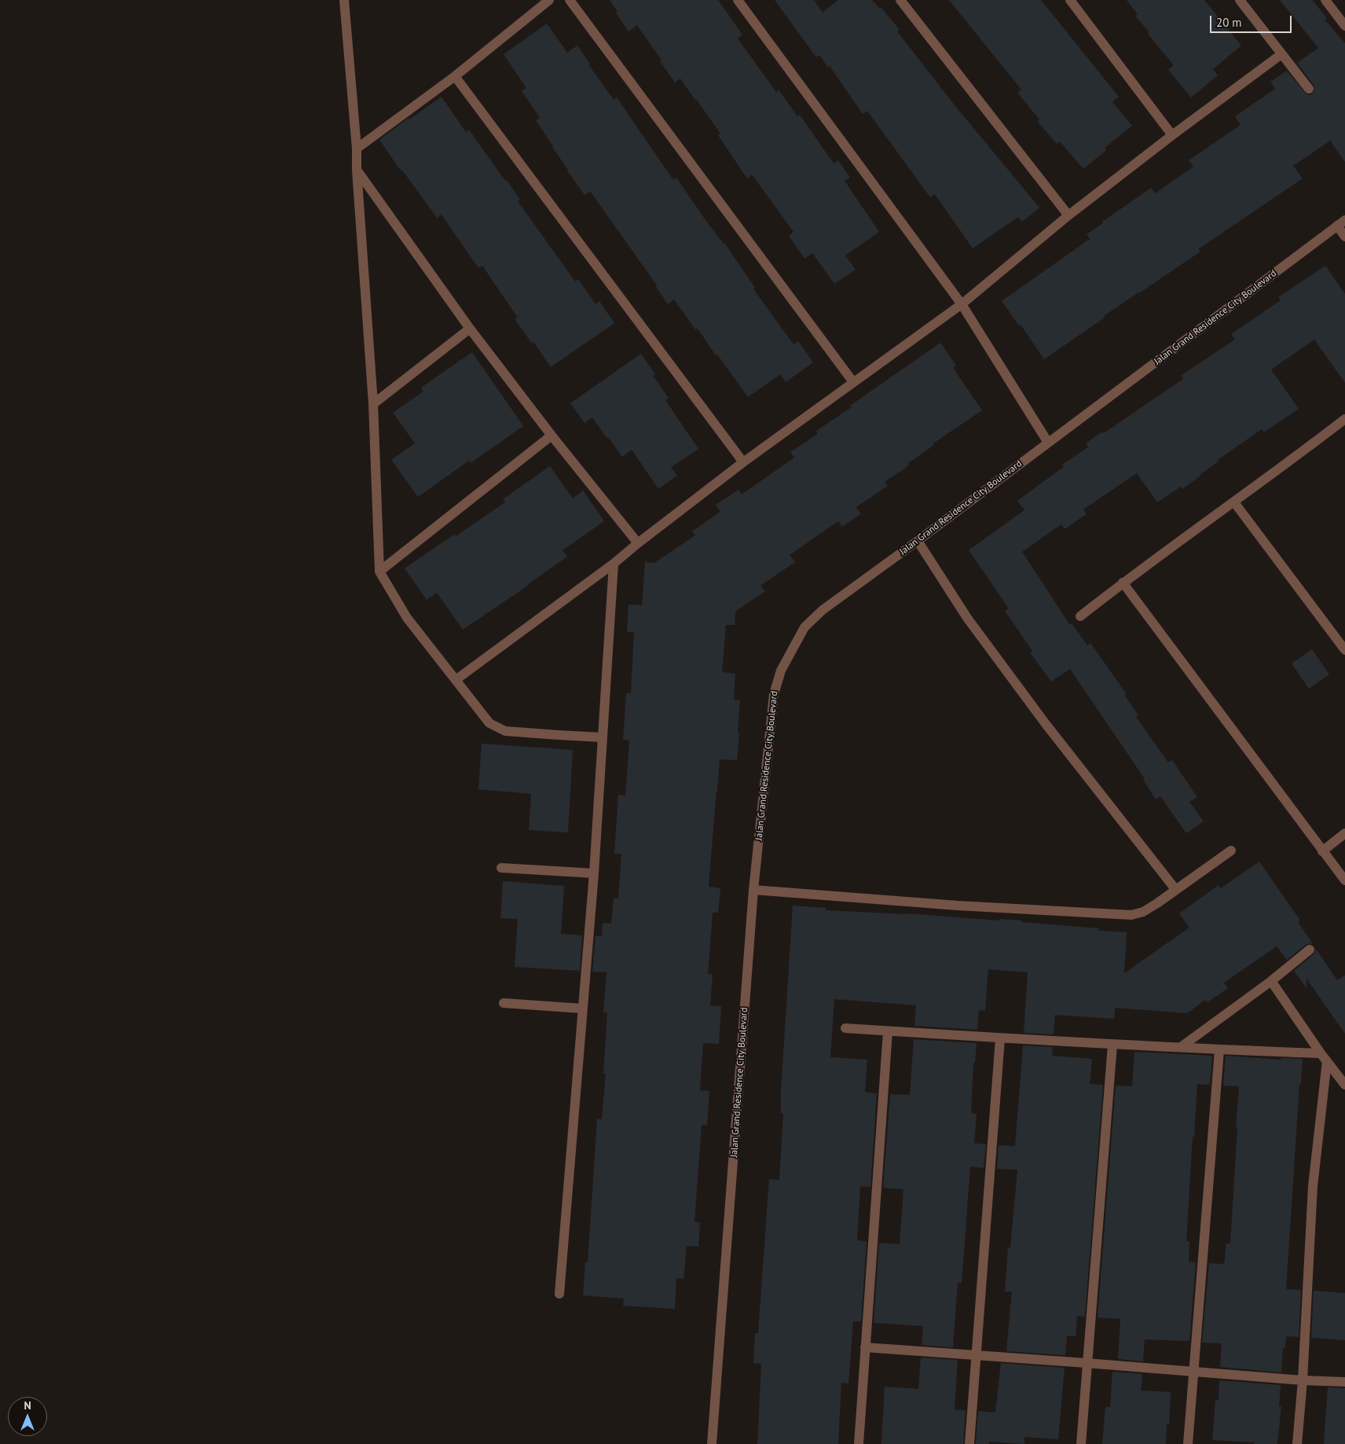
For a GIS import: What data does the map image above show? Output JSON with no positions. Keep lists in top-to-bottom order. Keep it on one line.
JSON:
{"streets":{"street":["Jalan Grand Residence City Boulevard"]},"scale_bar":"20 m","north":"top"}
